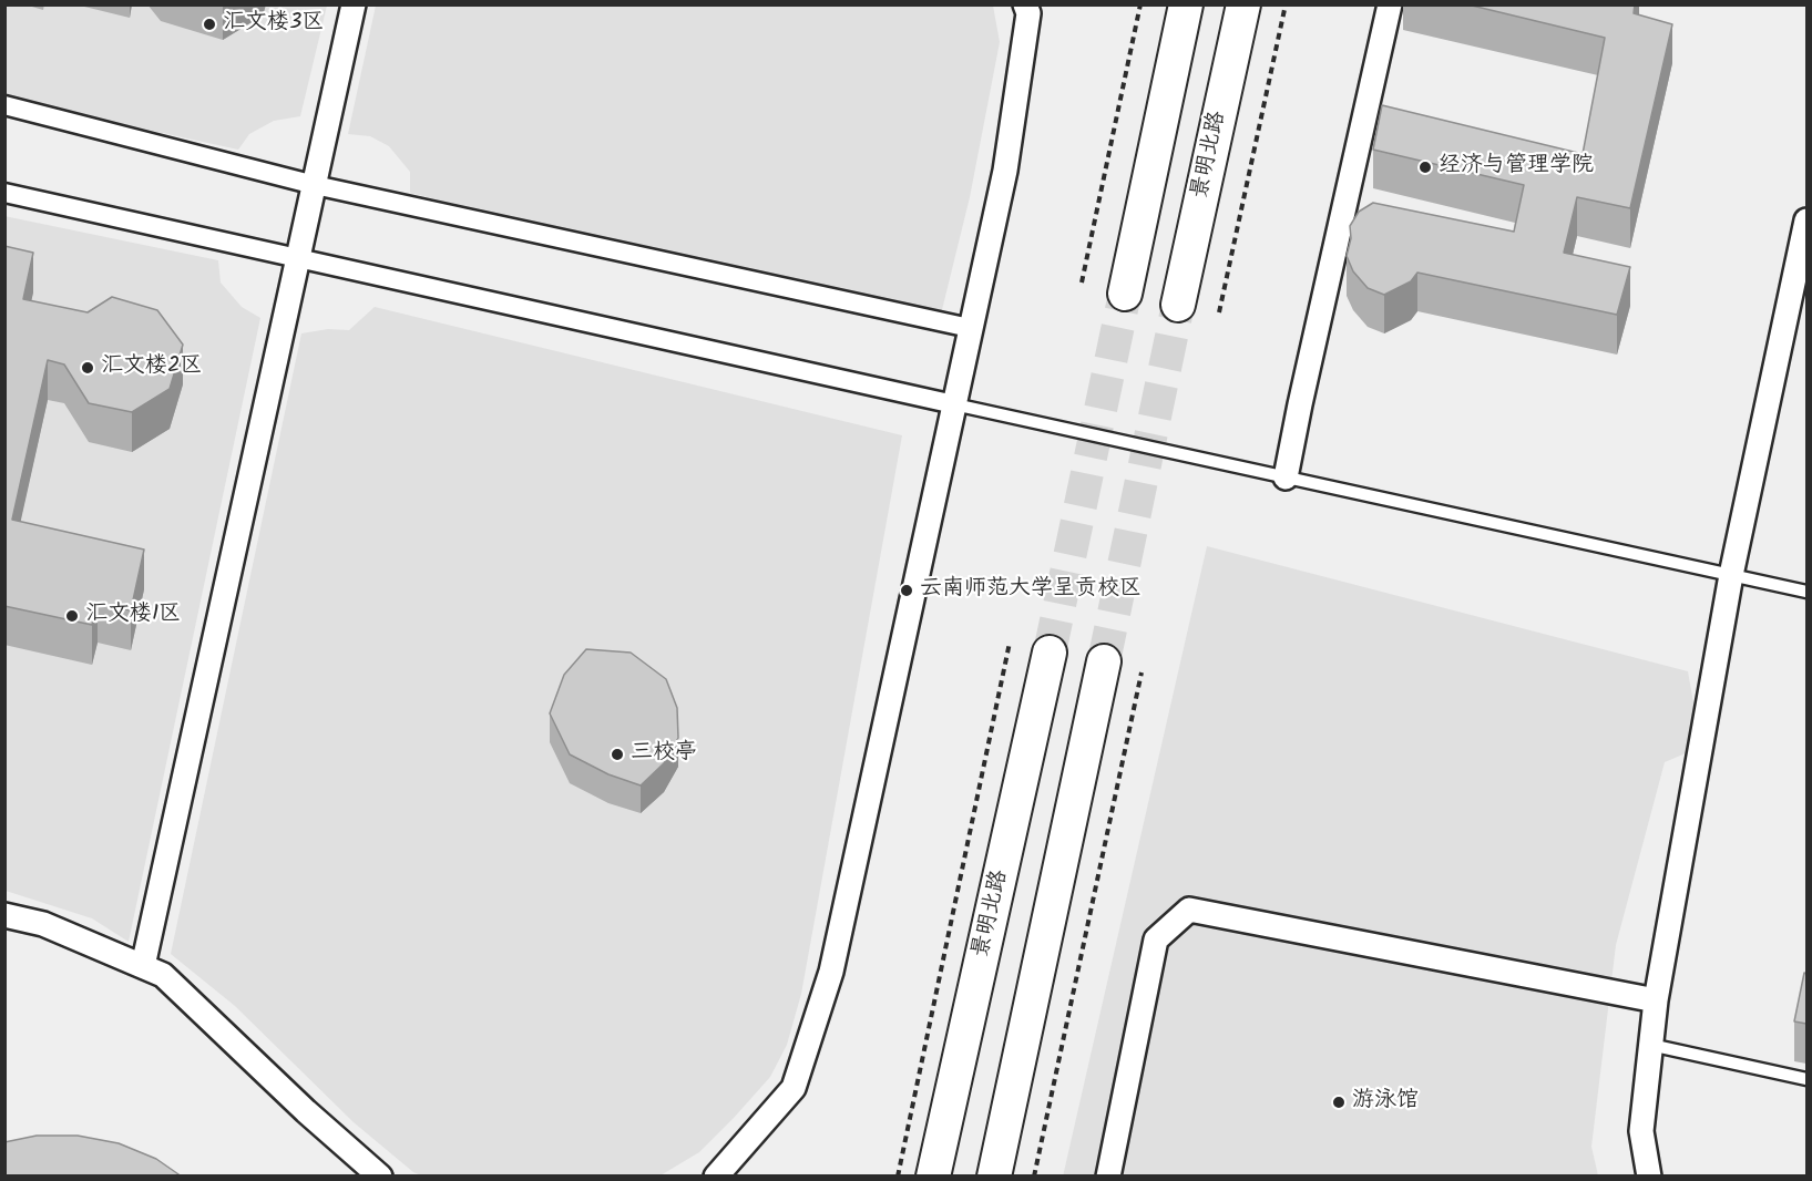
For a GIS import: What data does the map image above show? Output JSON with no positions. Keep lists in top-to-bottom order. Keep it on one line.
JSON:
{"streets":{"main road":["景明北路"]},"places":["汇文楼3区","经济与管理学院","汇文楼2区","云南师范大学呈贡校区","汇文楼1区","三校亭","游泳馆"]}
